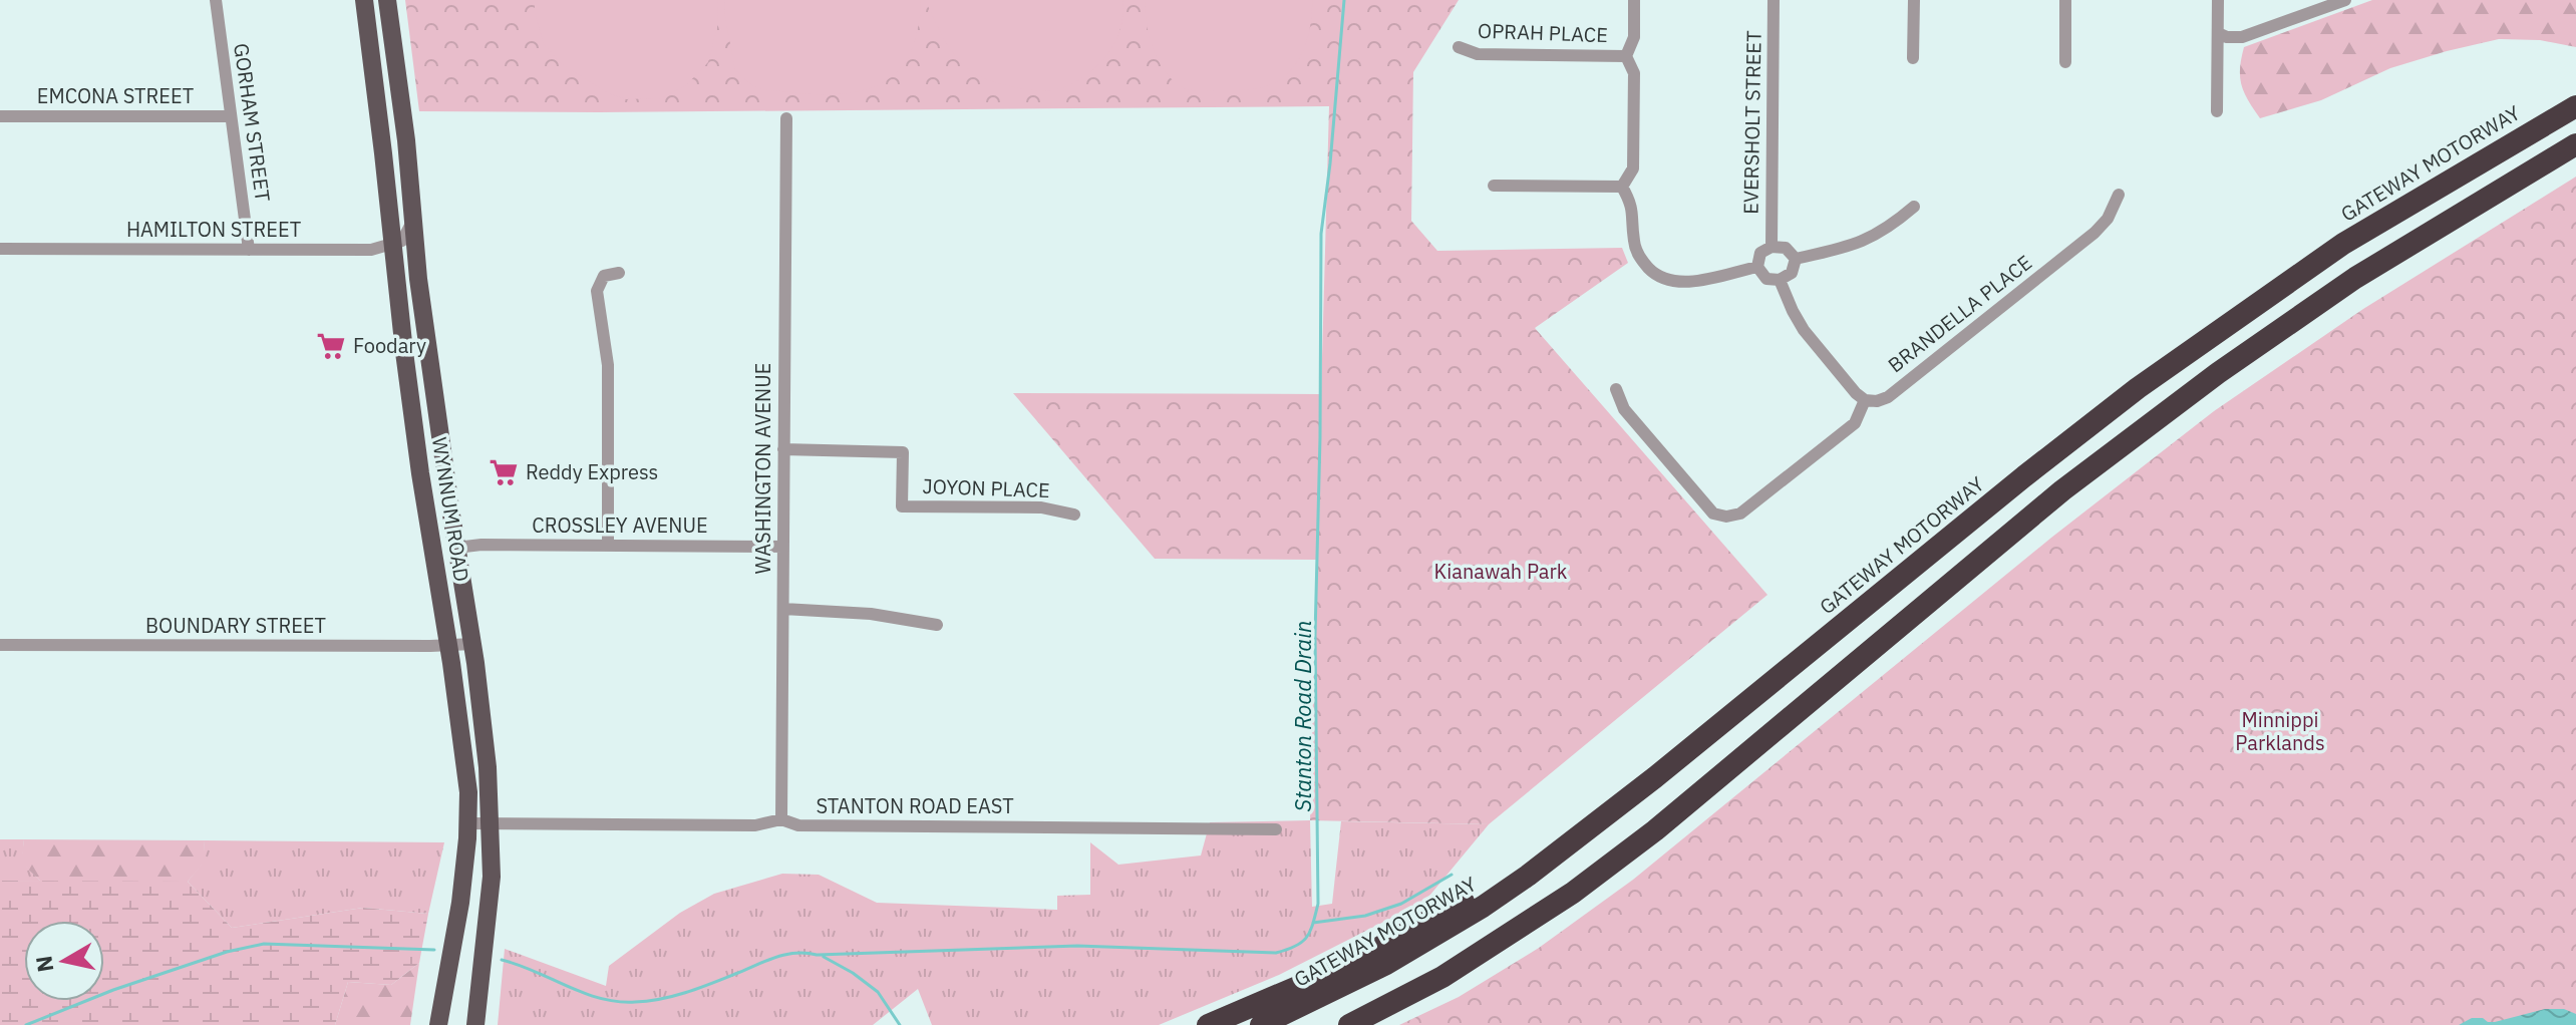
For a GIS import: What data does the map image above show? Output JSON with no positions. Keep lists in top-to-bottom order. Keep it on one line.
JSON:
{"streets":{"highway":["GATEWAY MOTORWAY"],"main road":["WYNNUM ROAD"],"street":["OPRAH PLACE","EMCONA STREET","GORHAM STREET","EVERSHOLT STREET","HAMILTON STREET","BRANDELLA PLACE","WASHINGTON AVENUE","JOYON PLACE","CROSSLEY AVENUE","BOUNDARY STREET","STANTON ROAD EAST"]},"crossings":[["EMCONA STREET","GORHAM STREET"],["GORHAM STREET","HAMILTON STREET"],["HAMILTON STREET","WYNNUM ROAD"],["WASHINGTON AVENUE","JOYON PLACE"],["WASHINGTON AVENUE","CROSSLEY AVENUE"],["WASHINGTON AVENUE","STANTON ROAD EAST"],["WYNNUM ROAD","CROSSLEY AVENUE"],["WYNNUM ROAD","BOUNDARY STREET"],["WYNNUM ROAD","STANTON ROAD EAST"]],"water":["Stanton Road Drain"],"parks":["Kianawah Park","Minnippi Parklands"],"places":{"supermarket":["Foodary","Reddy Express"]},"north":"left"}
